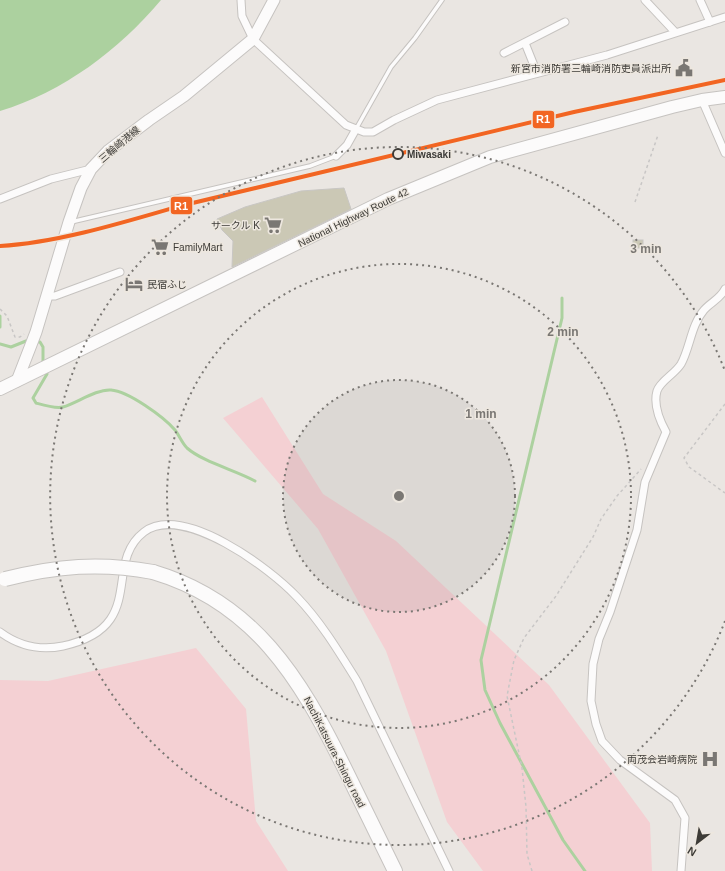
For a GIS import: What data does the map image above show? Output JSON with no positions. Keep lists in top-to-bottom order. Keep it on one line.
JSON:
{"streets":{"highway":["National Highway Route 42","NachiKatsuura-Shingu road"],"main road":["三輪崎港線"]},"crossings":[["三輪崎港線","National Highway Route 42"]],"places":{"public building":["新宮市消防署三輪崎消防吏員派出所"],"other":["Miwasaki"],"supermarket":["サークル K","FamilyMart"],"hotel":["民宿ふじ"],"hospital":["両茂会岩崎病院"]},"lines":["transit line R1"],"north":"bottom left","rings":["3 min","2 min","1 min"]}
